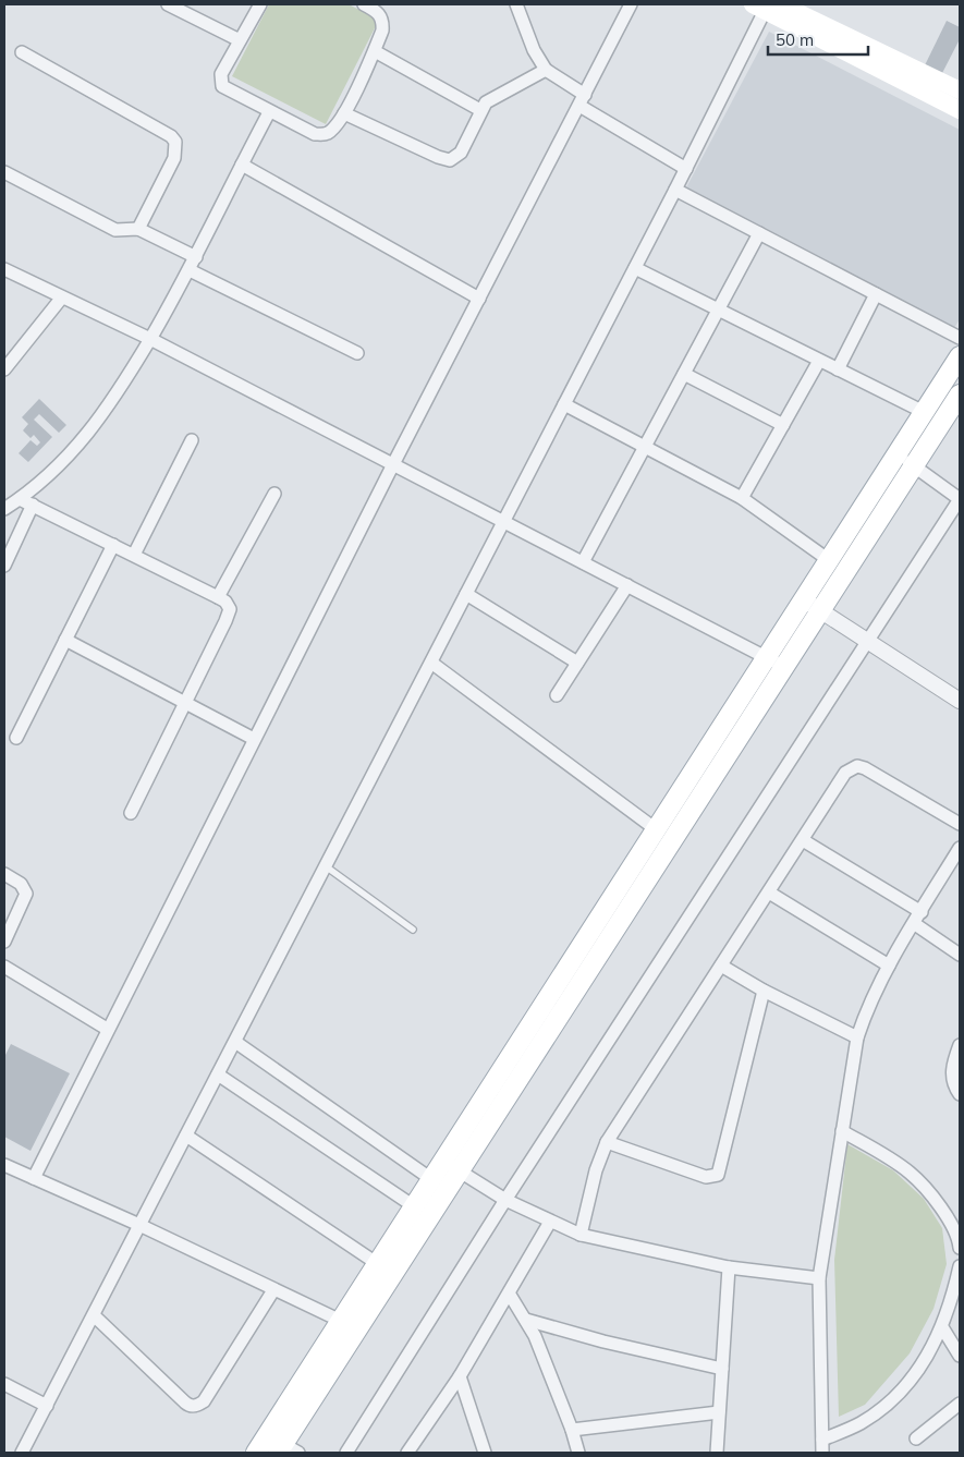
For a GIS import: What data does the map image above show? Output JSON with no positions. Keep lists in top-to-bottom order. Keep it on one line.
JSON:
{"scale_bar":"50 m"}
